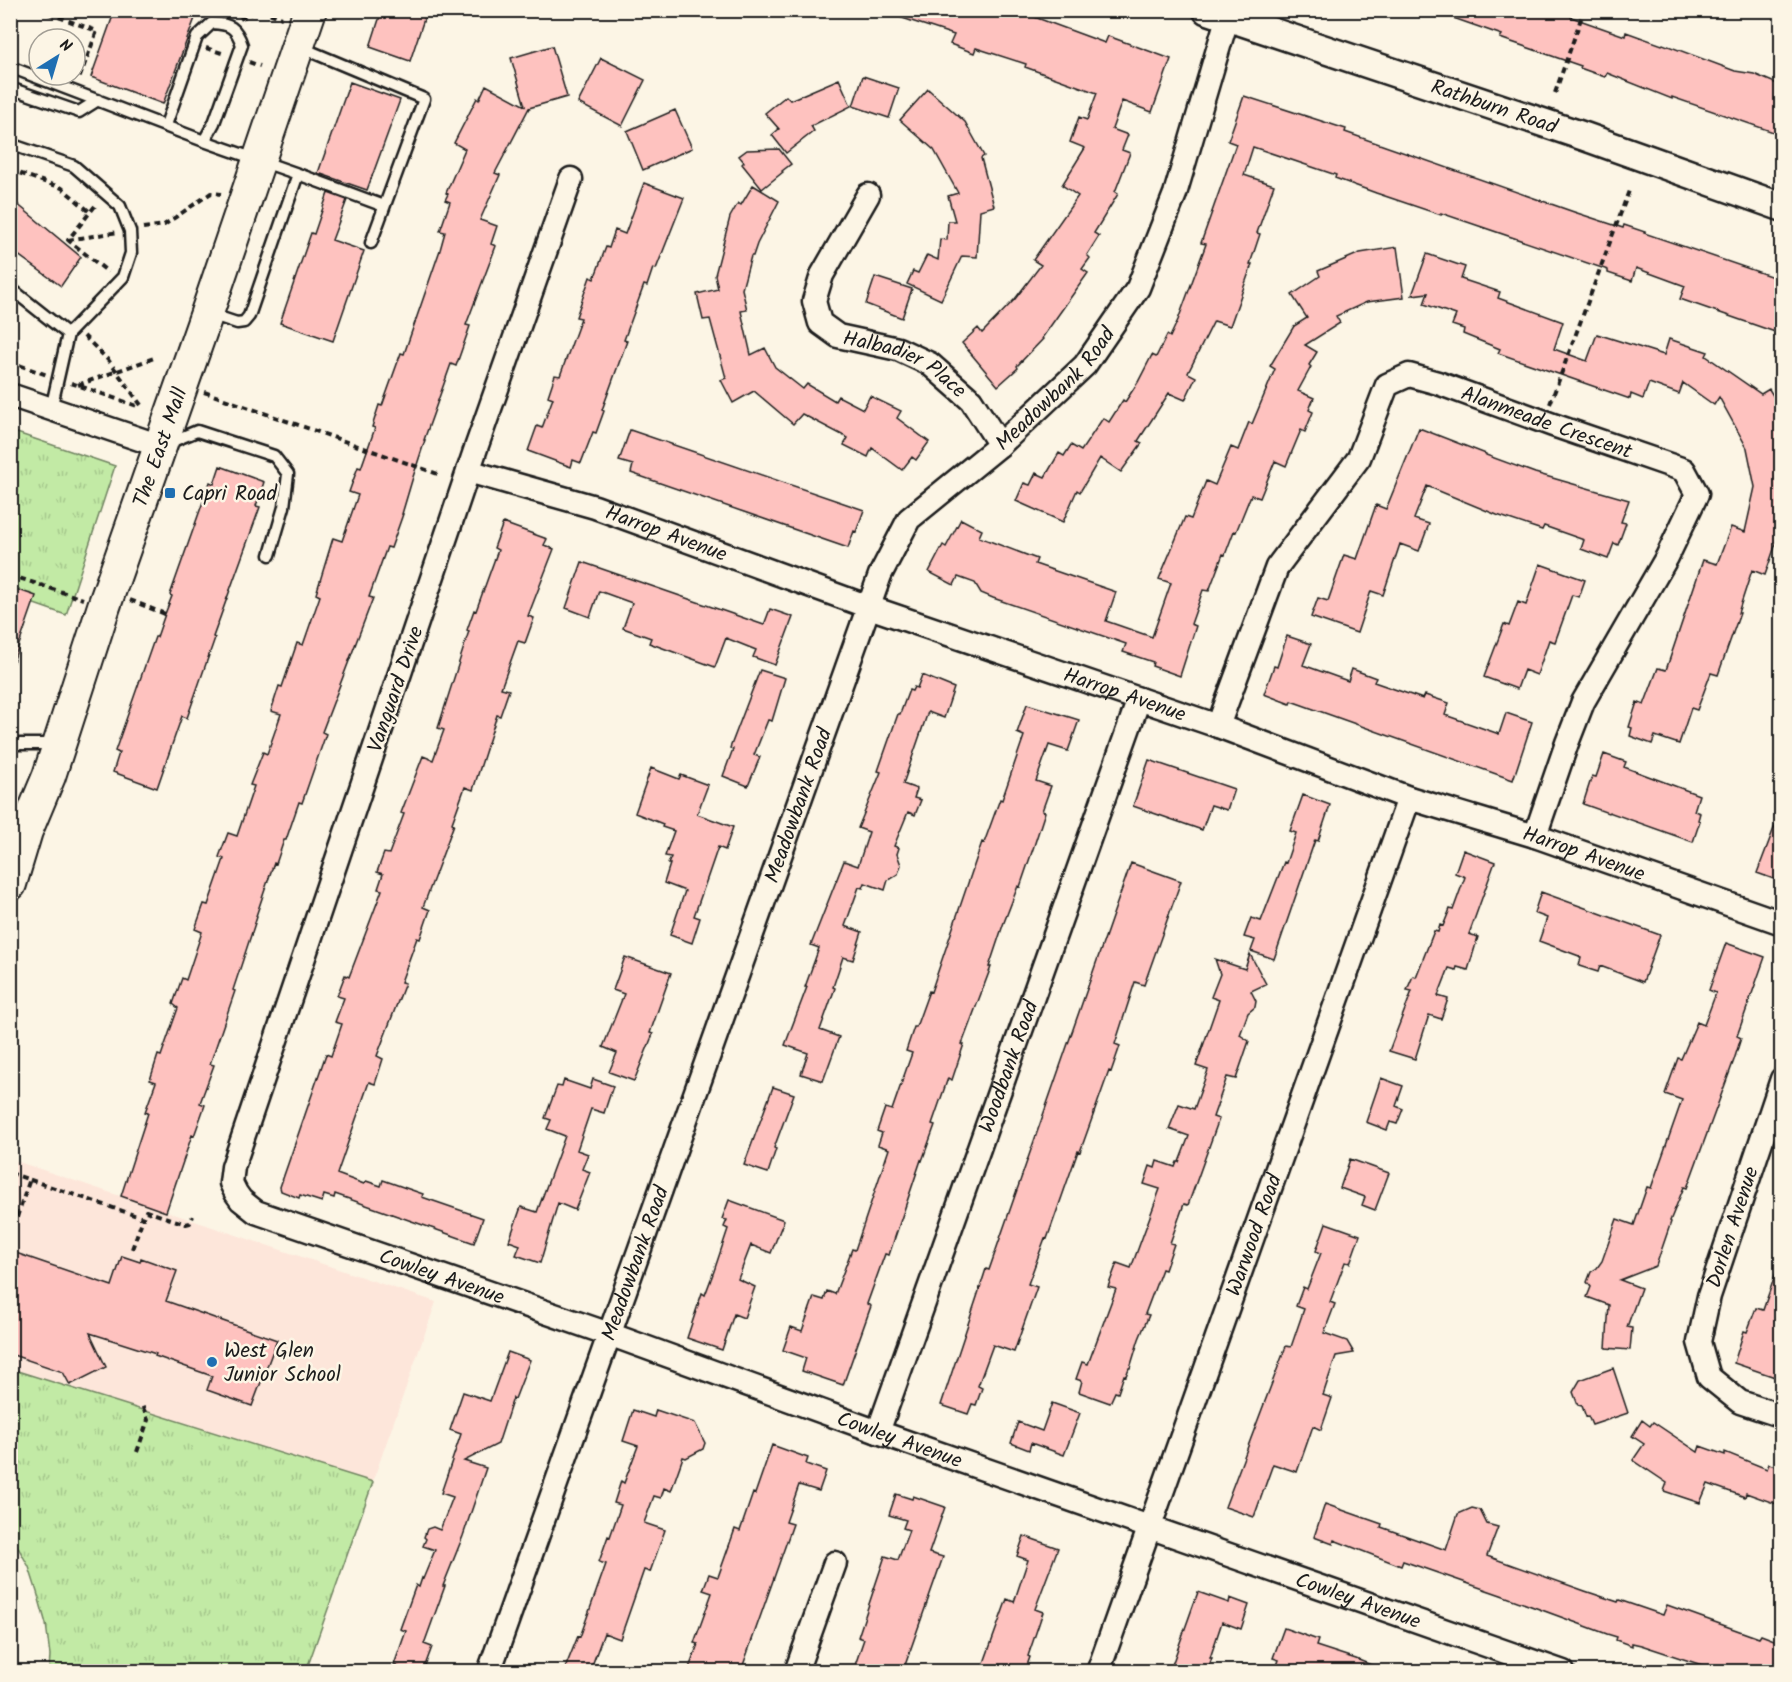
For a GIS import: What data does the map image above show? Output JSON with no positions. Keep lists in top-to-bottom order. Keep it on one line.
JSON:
{"streets":{"main road":["The East Mall"],"street":["Rathburn Road","Halbadier Place","Meadowbank Road","Alanmeade Crescent","Harrop Avenue","Vanguard Drive","Woodbank Road","Dorlen Avenue","Warwood Road","Cowley Avenue"]},"crossings":[["Rathburn Road","Meadowbank Road"],["Halbadier Place","Meadowbank Road"],["Meadowbank Road","Harrop Avenue"],["Meadowbank Road","Cowley Avenue"],["Alanmeade Crescent","Harrop Avenue"],["Harrop Avenue","Vanguard Drive"],["Harrop Avenue","Woodbank Road"],["Harrop Avenue","Warwood Road"],["Vanguard Drive","Cowley Avenue"],["Woodbank Road","Cowley Avenue"],["Warwood Road","Cowley Avenue"]],"places":{"transit":["Capri Road"],"other":["West Glen Junior School"]},"north":"top right"}
